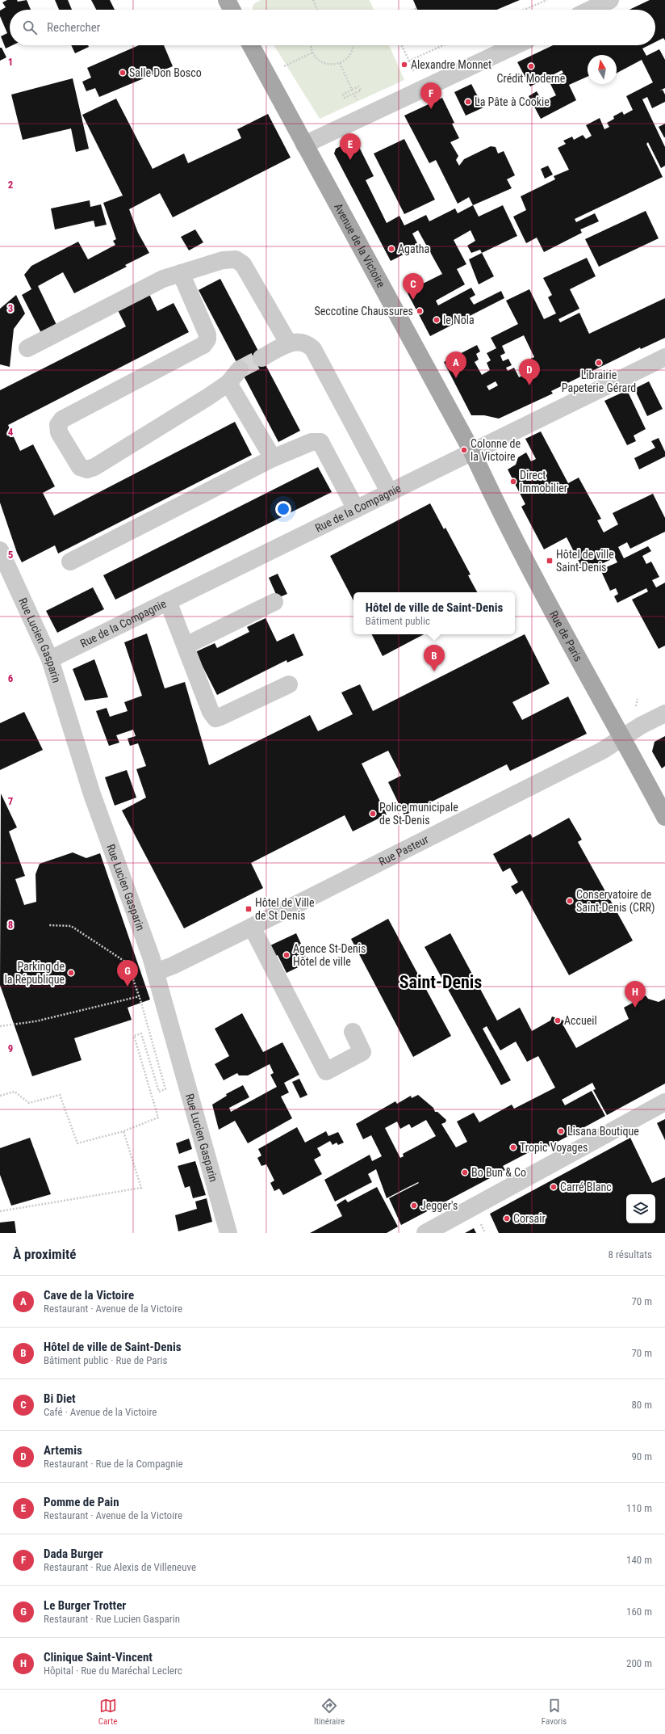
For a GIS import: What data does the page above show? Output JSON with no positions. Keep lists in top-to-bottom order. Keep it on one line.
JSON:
{"streets":{"main road":["Avenue de la Victoire","Rue de Paris"],"street":["Rue de la Compagnie","Rue Lucien Gasparin","Rue Pasteur"]},"crossings":[["Avenue de la Victoire","Rue de la Compagnie"],["Avenue de la Victoire","Rue de Paris"],["Rue de la Compagnie","Rue de Paris"],["Rue de la Compagnie","Rue Lucien Gasparin"],["Rue de Paris","Rue Pasteur"],["Rue Lucien Gasparin","Rue Pasteur"]],"districts":["Saint-Denis"],"places":{"other":["Alexandre Monnet","Crédit Moderne","Salle Don Bosco","La Pâte à Cookie","Agatha","Seccotine Chaussures","le Nola","Librairie Papeterie Gérard","Colonne de la Victoire","Direct Immobilier","Police municipale de St-Denis","Conservatoire de Saint-Denis (CRR)","Agence St-Denis Hôtel de ville","Parking de la République","Accueil","Lisana Boutique","Tropic Voyages","Bo Bun & Co","Carré Blanc","Jegger's","Corsair"],"transit":["Hôtel de ville Saint-Denis","Hôtel de Ville de St Denis"]},"north":"top","page":{"search":"Rechercher","pins":["F","E","C","A","D","B","G","H"],"popup":["Hôtel de ville de Saint-Denis","Bâtiment public"],"heading":["À proximité","8 résultats"],"list":[{"mark":"A","name":"Cave de la Victoire","note":"Restaurant · Avenue de la Victoire","value":"70 m"},{"mark":"B","name":"Hôtel de ville de Saint-Denis","note":"Bâtiment public · Rue de Paris","value":"70 m"},{"mark":"C","name":"Bi Diet","note":"Café · Avenue de la Victoire","value":"80 m"},{"mark":"D","name":"Artemis","note":"Restaurant · Rue de la Compagnie","value":"90 m"},{"mark":"E","name":"Pomme de Pain","note":"Restaurant · Avenue de la Victoire","value":"110 m"},{"mark":"F","name":"Dada Burger","note":"Restaurant · Rue Alexis de Villeneuve","value":"140 m"},{"mark":"G","name":"Le Burger Trotter","note":"Restaurant · Rue Lucien Gasparin","value":"160 m"},{"mark":"H","name":"Clinique Saint-Vincent","note":"Hôpital · Rue du Maréchal Leclerc","value":"200 m"}],"nav":["Carte","Itinéraire","Favoris"]},"grid":{"rows":["1","2","3","4","5","6","7","8","9"]}}
